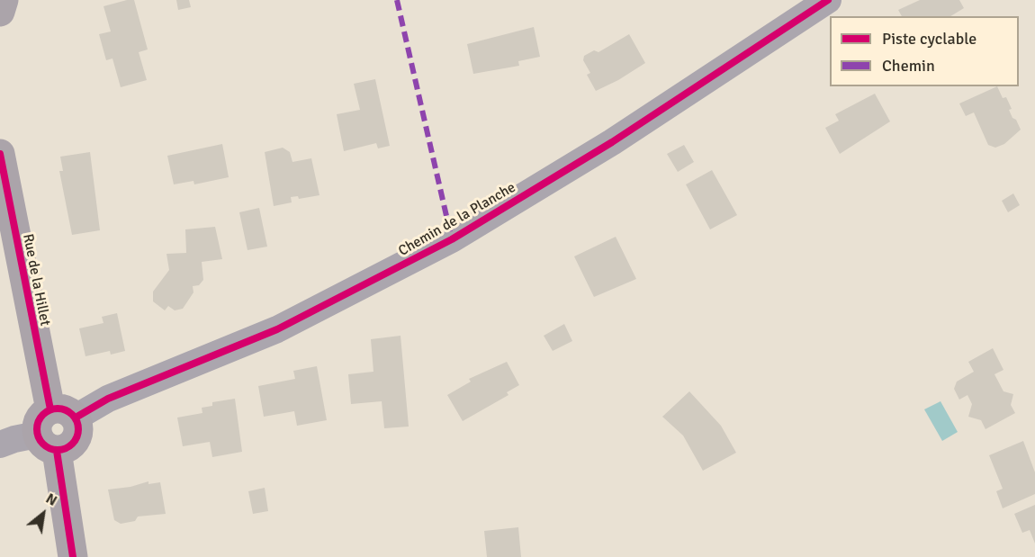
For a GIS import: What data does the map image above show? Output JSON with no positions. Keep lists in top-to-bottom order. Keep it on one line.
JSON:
{"streets":{"street":["Chemin de la Planche","Rue de la Hillet"]},"crossings":[["Chemin de la Planche","Rue de la Hillet"]],"legend":["Piste cyclable","Chemin"],"north":"top right"}
